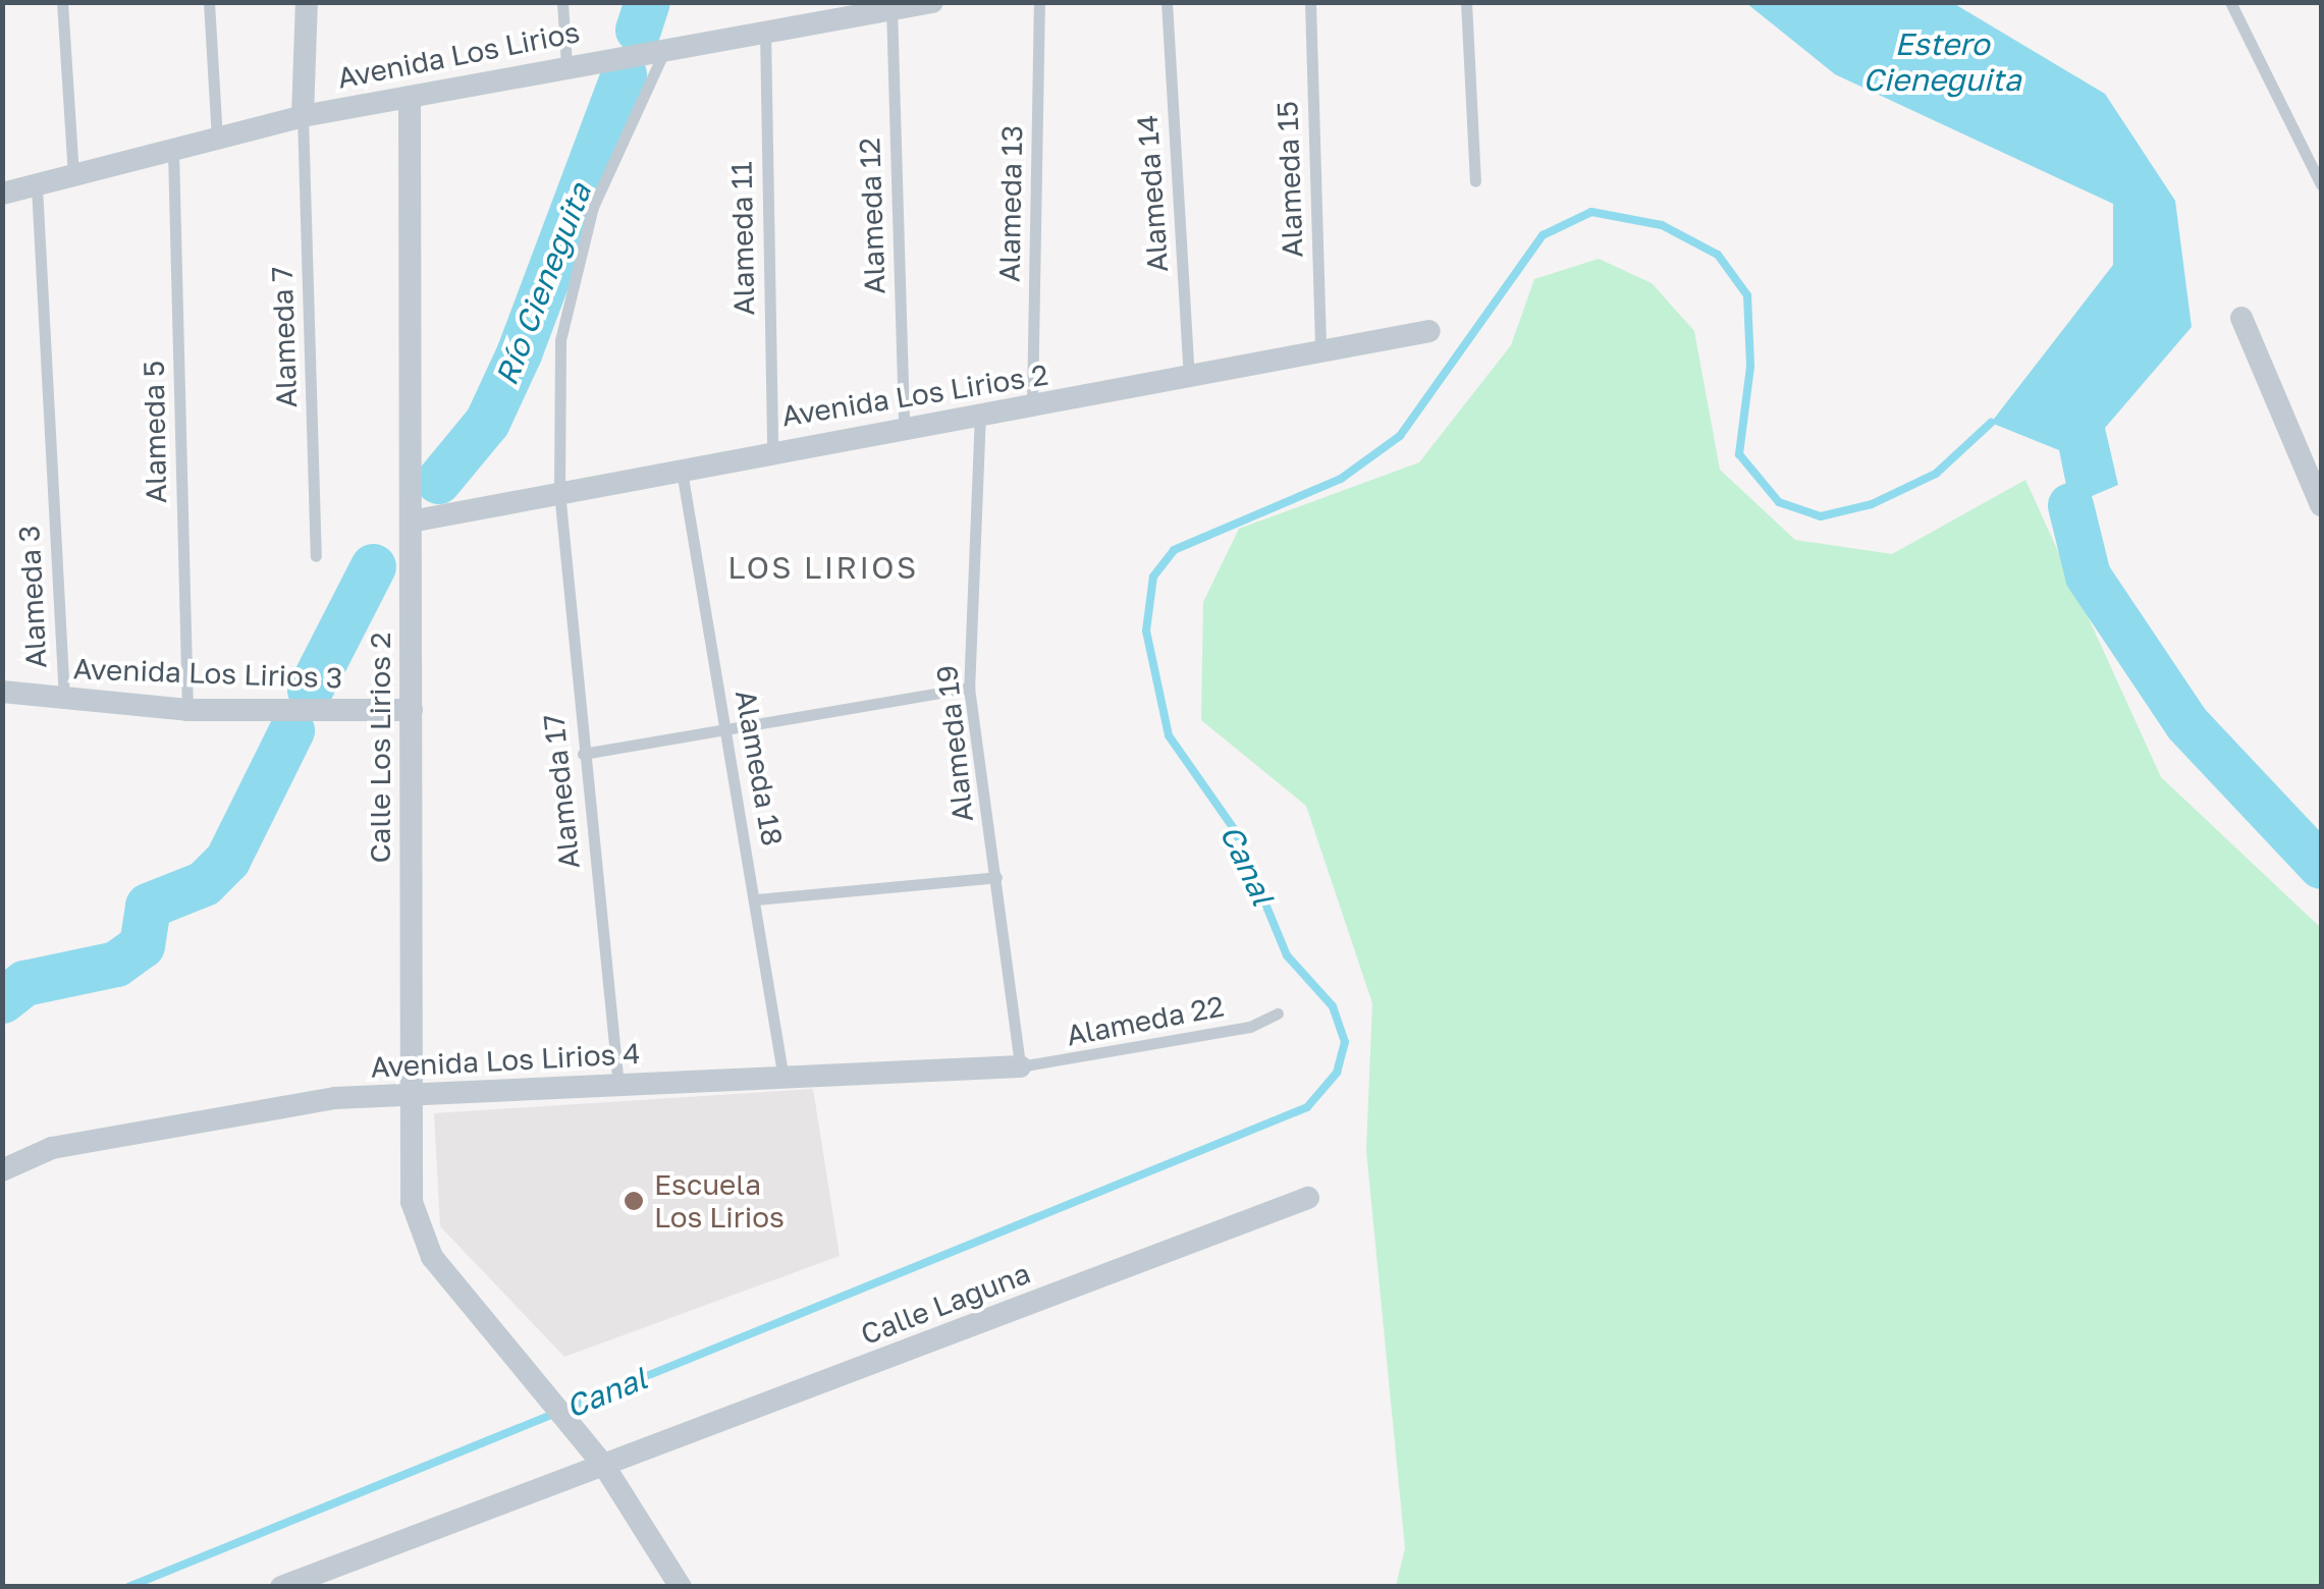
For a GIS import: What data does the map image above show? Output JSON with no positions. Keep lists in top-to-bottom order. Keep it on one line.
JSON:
{"streets":{"street":["Avenida Los Lirios","Avenida Los Lirios 2","Avenida Los Lirios 3","Calle Los Lirios 2","Avenida Los Lirios 4","Calle Laguna"],"lane":["Alameda 15","Alameda 14","Alameda 13","Alameda 12","Alameda 11","Alameda 7","Alameda 5","Alameda 3","Alameda 19","Alameda 18","Alameda 17","Alameda 22"]},"crossings":[["Avenida Los Lirios","Alameda 12"],["Avenida Los Lirios","Alameda 11"],["Avenida Los Lirios","Alameda 7"],["Avenida Los Lirios","Alameda 5"],["Avenida Los Lirios","Alameda 3"],["Avenida Los Lirios","Calle Los Lirios 2"],["Avenida Los Lirios","Alameda 17"],["Alameda 15","Avenida Los Lirios 2"],["Alameda 14","Avenida Los Lirios 2"],["Alameda 13","Avenida Los Lirios 2"],["Alameda 12","Avenida Los Lirios 2"],["Alameda 11","Avenida Los Lirios 2"],["Avenida Los Lirios 2","Alameda 19"],["Avenida Los Lirios 2","Calle Los Lirios 2"],["Avenida Los Lirios 2","Alameda 18"],["Avenida Los Lirios 2","Alameda 17"],["Alameda 5","Avenida Los Lirios 3"],["Alameda 3","Avenida Los Lirios 3"],["Avenida Los Lirios 3","Calle Los Lirios 2"],["Alameda 19","Alameda 22"],["Alameda 19","Avenida Los Lirios 4"],["Calle Los Lirios 2","Avenida Los Lirios 4"],["Calle Los Lirios 2","Calle Laguna"],["Alameda 18","Avenida Los Lirios 4"],["Alameda 17","Avenida Los Lirios 4"],["Alameda 22","Avenida Los Lirios 4"]],"districts":["LOS LIRIOS"],"water":["Estero Cieneguita","Río Cieneguita","Canal"],"places":["Escuela Los Lirios"]}
